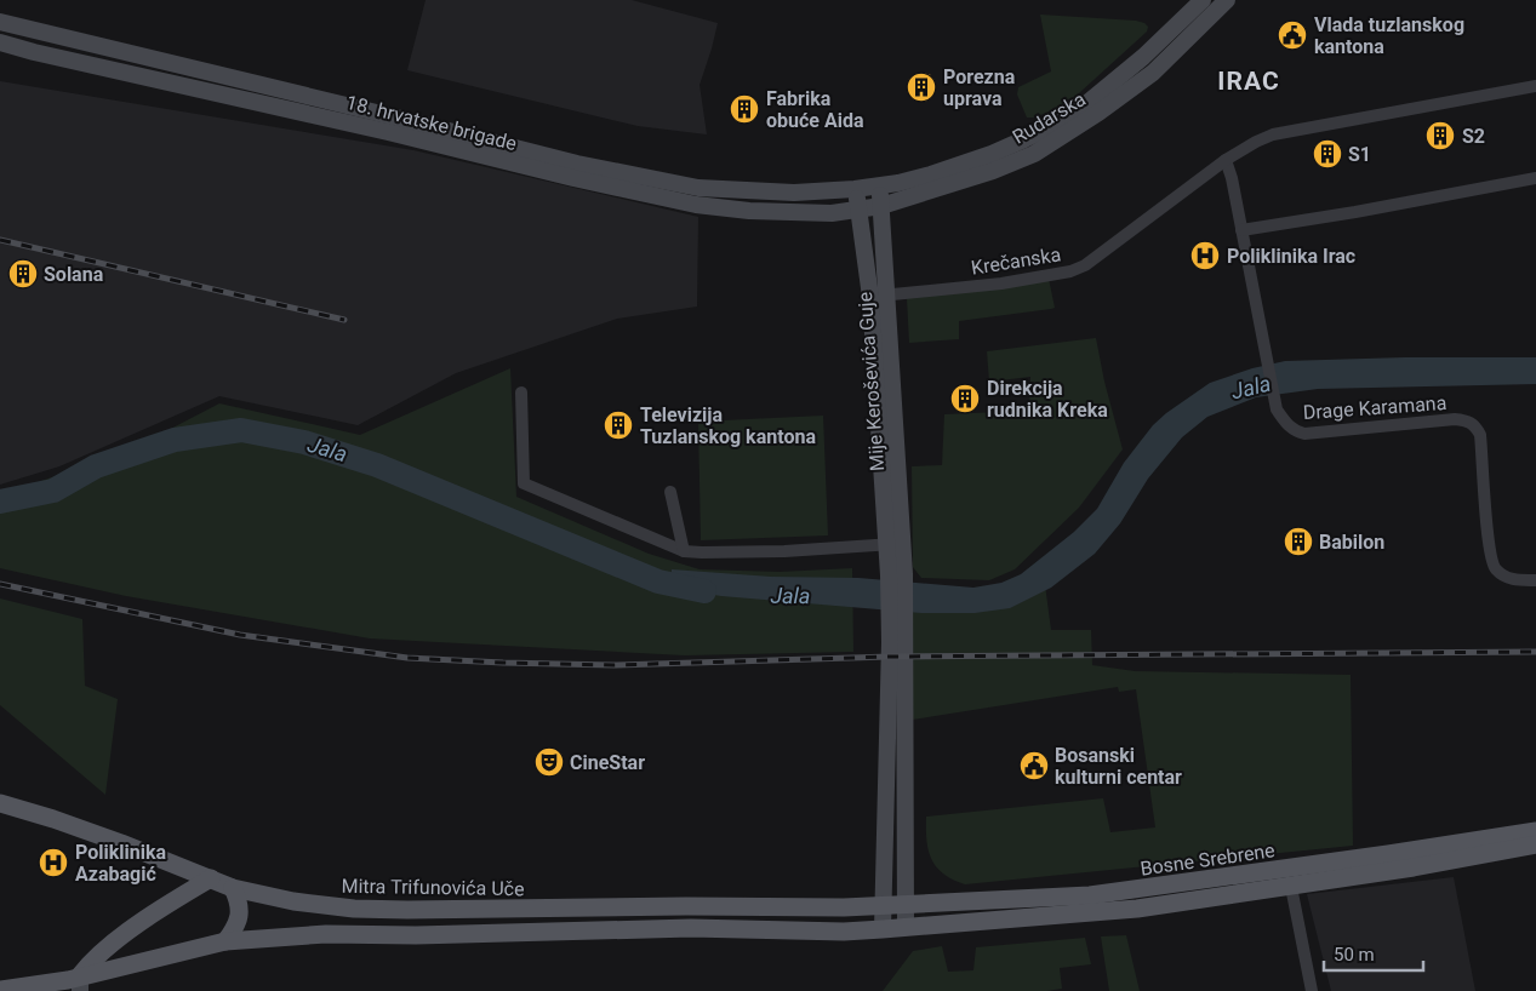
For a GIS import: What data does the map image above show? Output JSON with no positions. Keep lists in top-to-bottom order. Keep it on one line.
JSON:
{"streets":{"main road":["Rudarska","18. hrvatske brigade","Mije Keroševića Guje","Bosne Srebrene","Mitra Trifunovića Uče"],"street":["Krečanska","Drage Karamana"]},"crossings":[["Rudarska","18. hrvatske brigade"],["Rudarska","Mije Keroševića Guje"],["18. hrvatske brigade","Mije Keroševića Guje"],["Krečanska","Mije Keroševića Guje"],["Bosne Srebrene","Mitra Trifunovića Uče"]],"districts":["IRAC"],"water":["Jala"],"places":{"public building":["Vlada tuzlanskog kantona","Bosanski kulturni centar"],"building":["Porezna uprava","Fabrika obuće Aida","S2","S1","Solana","Direkcija rudnika Kreka","Televizija Tuzlanskog kantona","Babilon"],"hospital":["Poliklinika Irac","Poliklinika Azabagić"],"theatre":["CineStar"]},"scale_bar":"50 m"}
